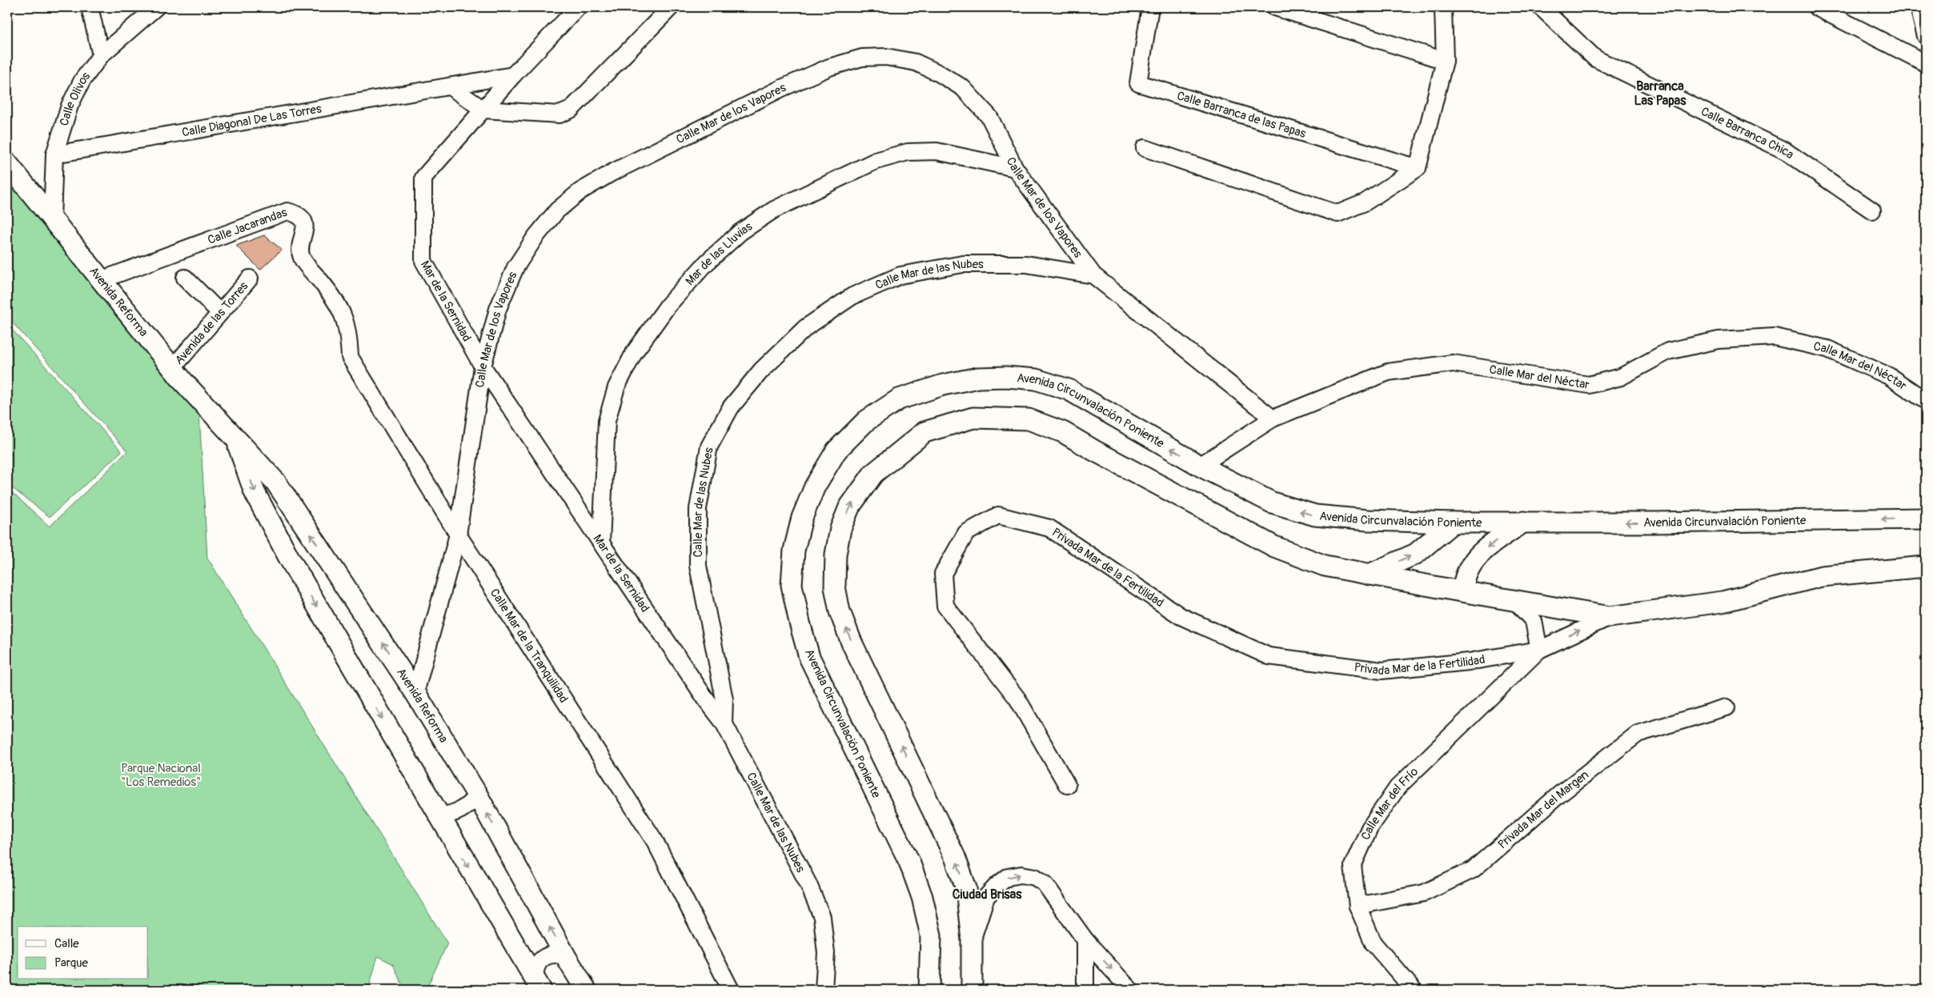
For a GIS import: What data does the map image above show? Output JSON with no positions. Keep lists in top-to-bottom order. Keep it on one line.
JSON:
{"streets":{"main road":["Avenida Reforma","Avenida Circunvalación Poniente"],"street":["Calle Olivos","Calle Mar de los Vapores","Calle Barranca de las Papas","Calle Diagonal De Las Torres","Calle Barranca Chica","Calle Jacarandas","Mar de las Lluvias","Calle Mar de las Nubes","Mar de la Sernidad","Avenida de las Torres","Calle Mar del Néctar","Privada Mar de la Fertilidad","Calle Mar de la Tranquilidad","Calle Mar del Frío","Privada Mar del Margen"]},"crossings":[["Calle Olivos","Calle Diagonal De Las Torres"],["Calle Olivos","Avenida Reforma"],["Calle Mar de los Vapores","Mar de las Lluvias"],["Calle Mar de los Vapores","Calle Mar de las Nubes"],["Calle Mar de los Vapores","Mar de la Sernidad"],["Calle Mar de los Vapores","Avenida Reforma"],["Calle Mar de los Vapores","Calle Mar del Néctar"],["Calle Mar de los Vapores","Calle Mar de la Tranquilidad"],["Calle Diagonal De Las Torres","Mar de la Sernidad"],["Calle Jacarandas","Avenida Reforma"],["Calle Jacarandas","Calle Mar de la Tranquilidad"],["Mar de las Lluvias","Mar de la Sernidad"],["Calle Mar de las Nubes","Mar de la Sernidad"],["Avenida Reforma","Avenida de las Torres"],["Calle Mar del Néctar","Avenida Circunvalación Poniente"],["Privada Mar de la Fertilidad","Calle Mar del Frío"],["Calle Mar del Frío","Privada Mar del Margen"]],"districts":["Barranca Las Papas","Ciudad Brisas"],"parks":["Parque Nacional \"Los Remedios\""],"legend":["Calle","Parque"]}
